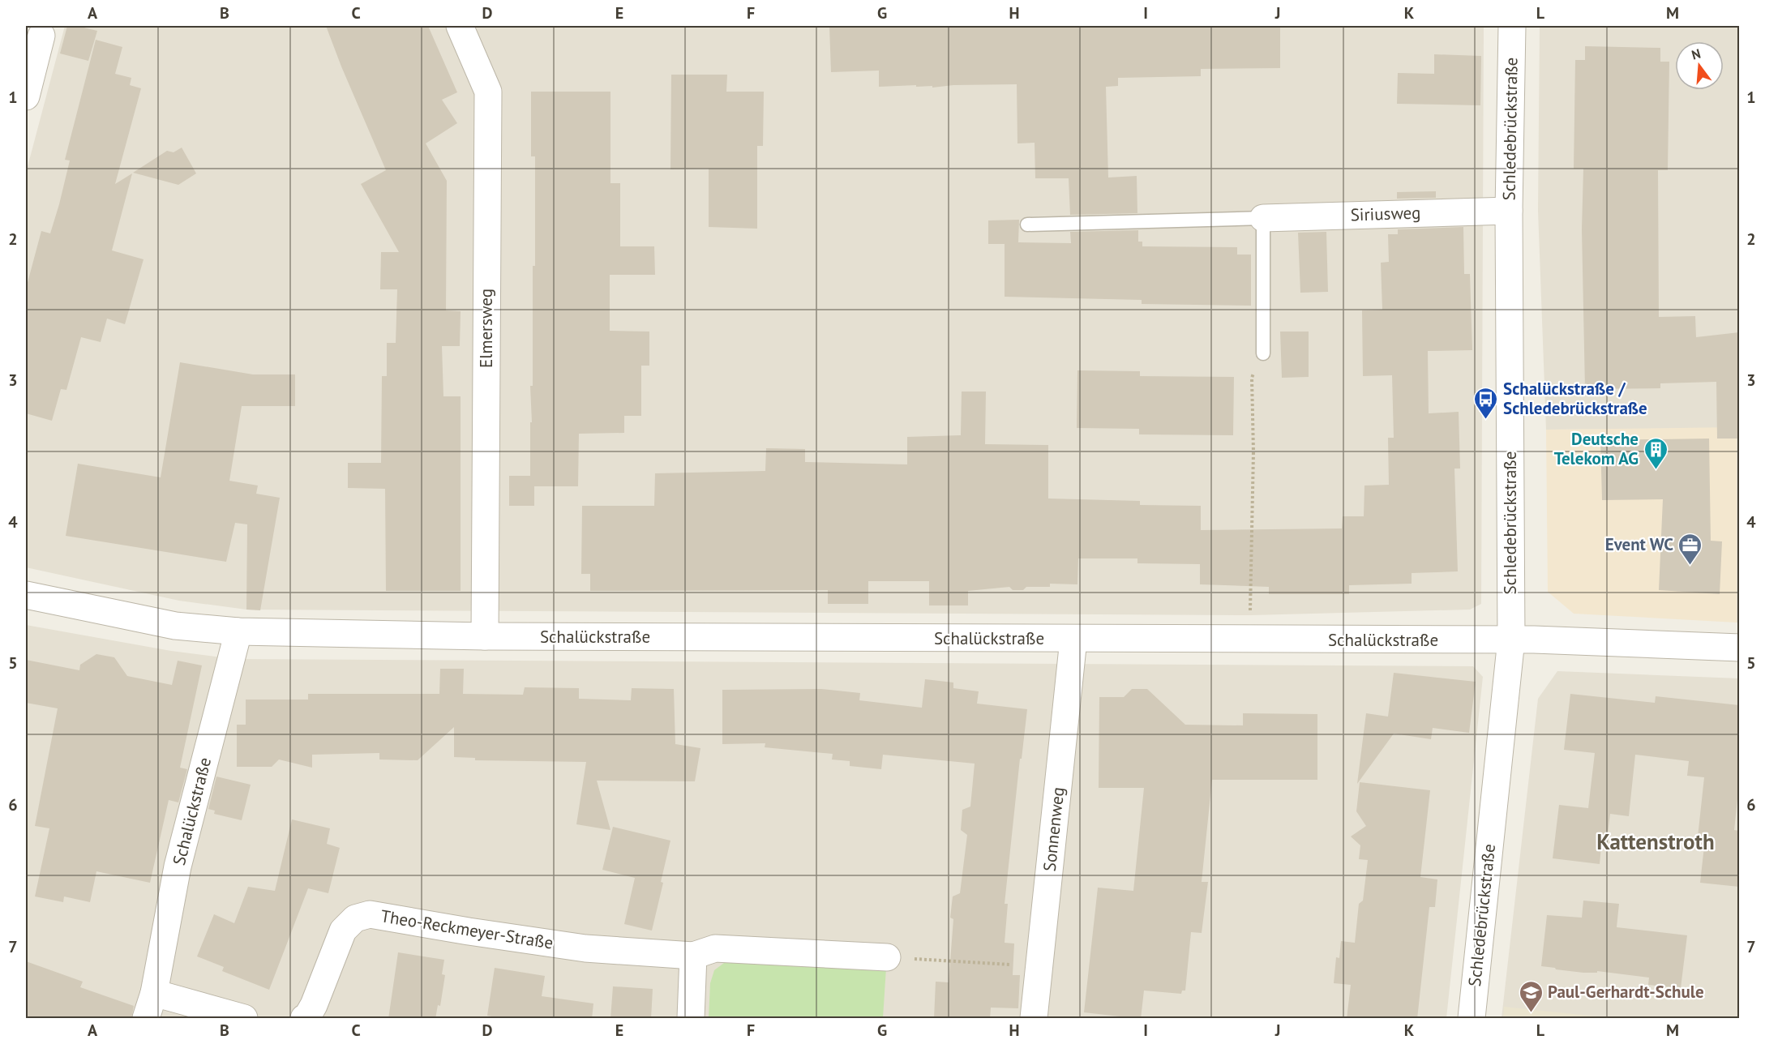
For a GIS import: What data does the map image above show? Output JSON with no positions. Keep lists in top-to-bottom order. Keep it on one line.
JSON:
{"streets":{"street":["Schledebrückstraße","Siriusweg","Elmersweg","Schalückstraße","Sonnenweg","Theo-Reckmeyer-Straße"]},"crossings":[["Schledebrückstraße","Siriusweg"],["Schledebrückstraße","Schalückstraße"],["Elmersweg","Schalückstraße"],["Schalückstraße","Sonnenweg"]],"districts":["Kattenstroth"],"places":{"bus stop":["Schalückstraße / Schledebrückstraße"],"building":["Deutsche Telekom AG"],"office":["Event WC"],"school or university":["Paul-Gerhardt-Schule"]},"north":"top","grid":{"columns":["A","B","C","D","E","F","G","H","I","J","K","L","M"],"rows":["1","2","3","4","5","6","7"]}}
